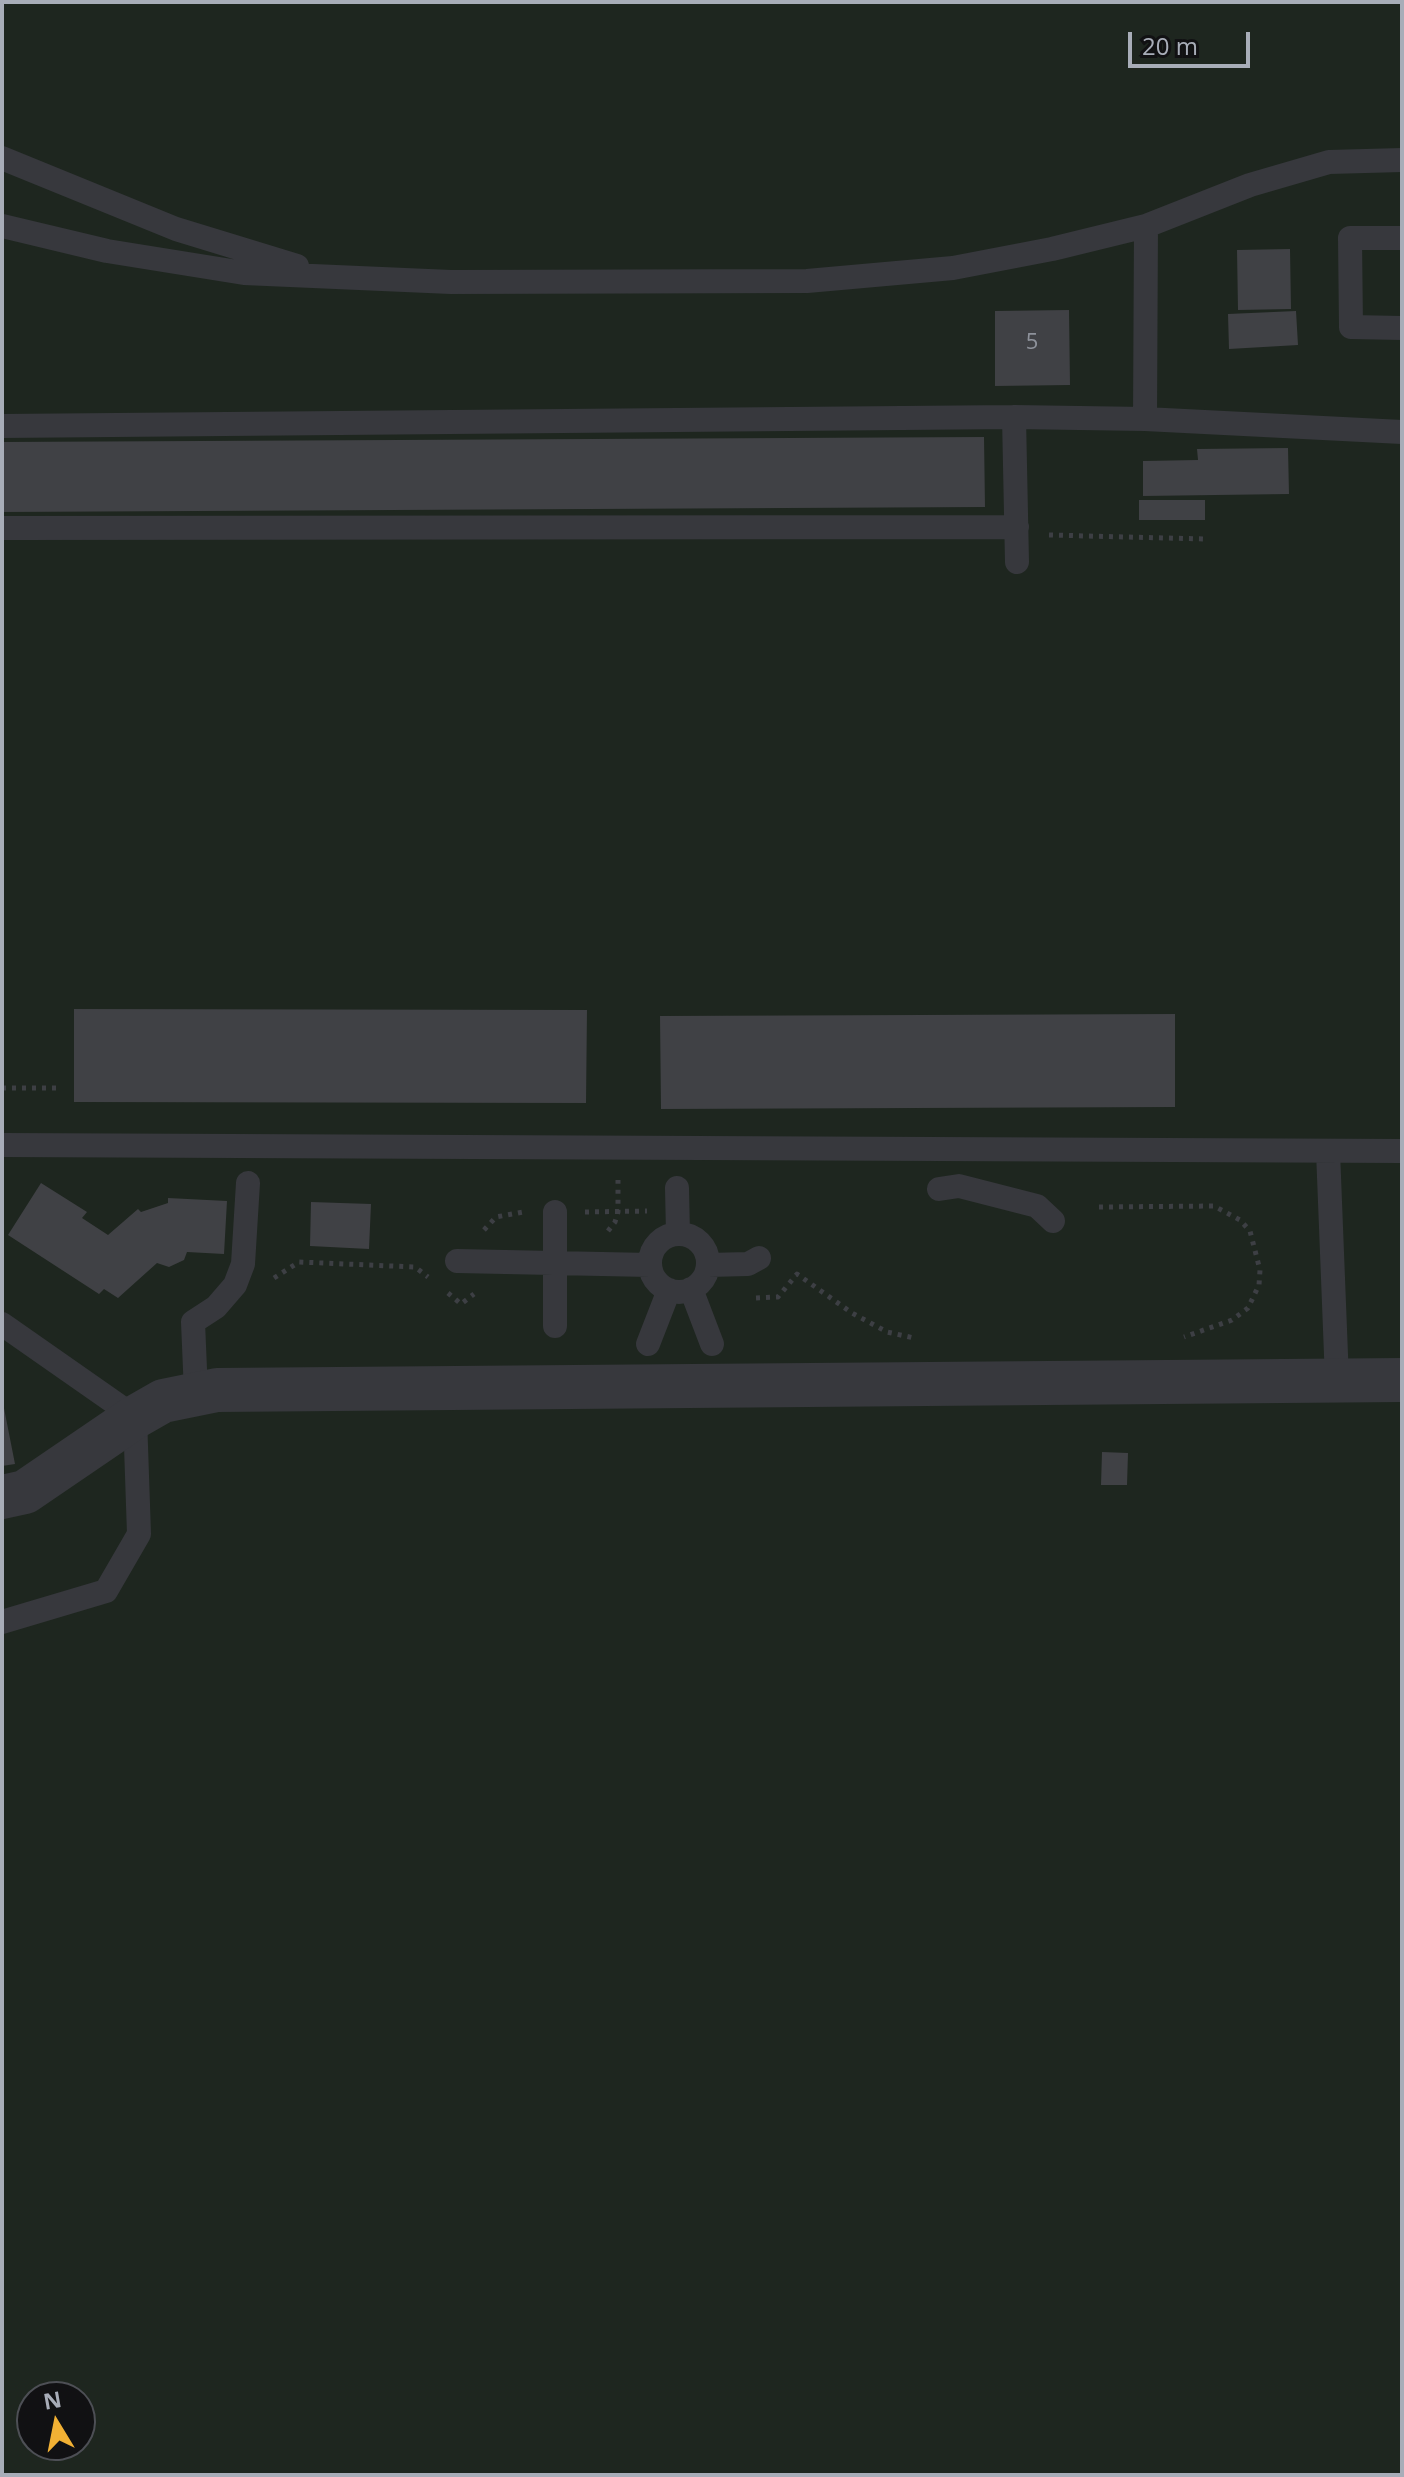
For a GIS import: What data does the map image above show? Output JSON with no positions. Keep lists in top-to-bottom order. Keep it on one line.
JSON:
{"house_numbers":["5"],"scale_bar":"20 m","north":"top"}
